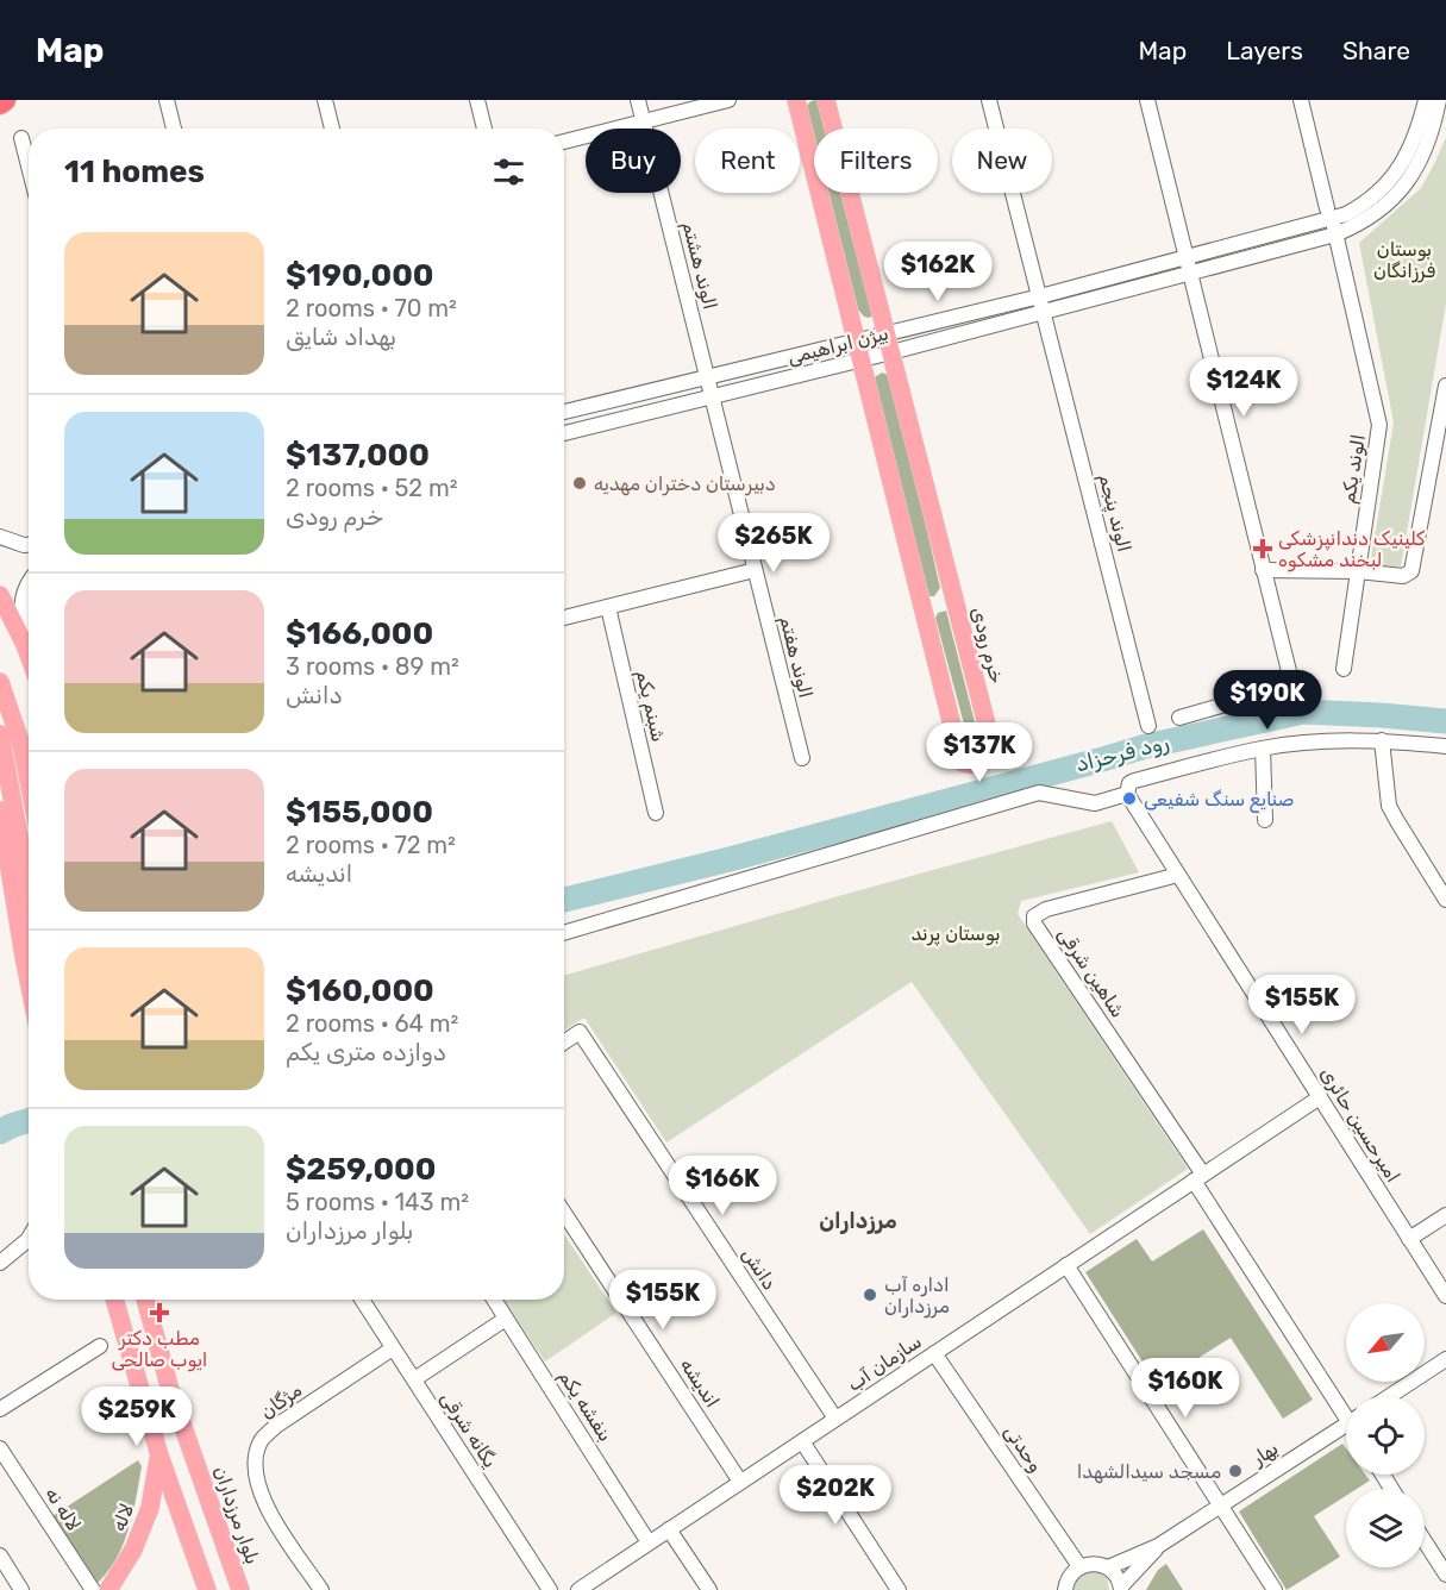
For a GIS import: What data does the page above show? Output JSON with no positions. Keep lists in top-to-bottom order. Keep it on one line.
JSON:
{"streets":{"main road":["خرم رودی","بلوار مرزداران","لاله"],"street":["الوند هشتم","بیژن ابراهیمی","الوند یکم","الوند پنجم","الوند هفتم","شبنم یکم","شاهین شرقی","امیرحسین حائری","دانش","سازمان آب","اندیشه","مژگان","بنفشه یکم","یگانه شرقی","وحدتی","بهار","لاله نه"]},"crossings":[["الوند هشتم","بیژن ابراهیمی"],["الوند هشتم","الوند هفتم"],["بیژن ابراهیمی","الوند یکم"],["بیژن ابراهیمی","الوند پنجم"],["بیژن ابراهیمی","خرم رودی"],["بیژن ابراهیمی","الوند هفتم"],["شاهین شرقی","امیرحسین حائری"],["شاهین شرقی","سازمان آب"],["امیرحسین حائری","سازمان آب"],["دانش","سازمان آب"],["سازمان آب","اندیشه"],["سازمان آب","بنفشه یکم"],["سازمان آب","وحدتی"],["مژگان","یگانه شرقی"]],"districts":["مرزداران"],"water":["رود فرحزاد"],"parks":["بوستان فرزانگان","بوستان پرند"],"places":{"other":["دبیرستان دختران مهدیه","صنایع سنگ شفیعی","اداره آب مرزداران","مسجد سیدالشهدا"],"health":["کلینیک دندانپزشکی لبخند مشکوه","مطب دکتر ایوب صالحی"]},"north":"bottom left","page":{"header":"Map","nav":["Map","Layers","Share"],"chip":["Buy","Rent","Filters","New"],"heading":"11 homes","list":[{"name":"$190,000","note":"2 rooms · 70 m² · بهداد شایق"},{"name":"$137,000","note":"2 rooms · 52 m² · خرم رودی"},{"name":"$166,000","note":"3 rooms · 89 m² · دانش"},{"name":"$155,000","note":"2 rooms · 72 m² · اندیشه"},{"name":"$160,000","note":"2 rooms · 64 m² · دوازده متری یکم"},{"name":"$259,000","note":"5 rooms · 143 m² · بلوار مرزداران"}],"price":["$162K","$124K","$265K","$190K","$137K","$155K","$166K","$155K","$160K","$259K","$202K"]}}
